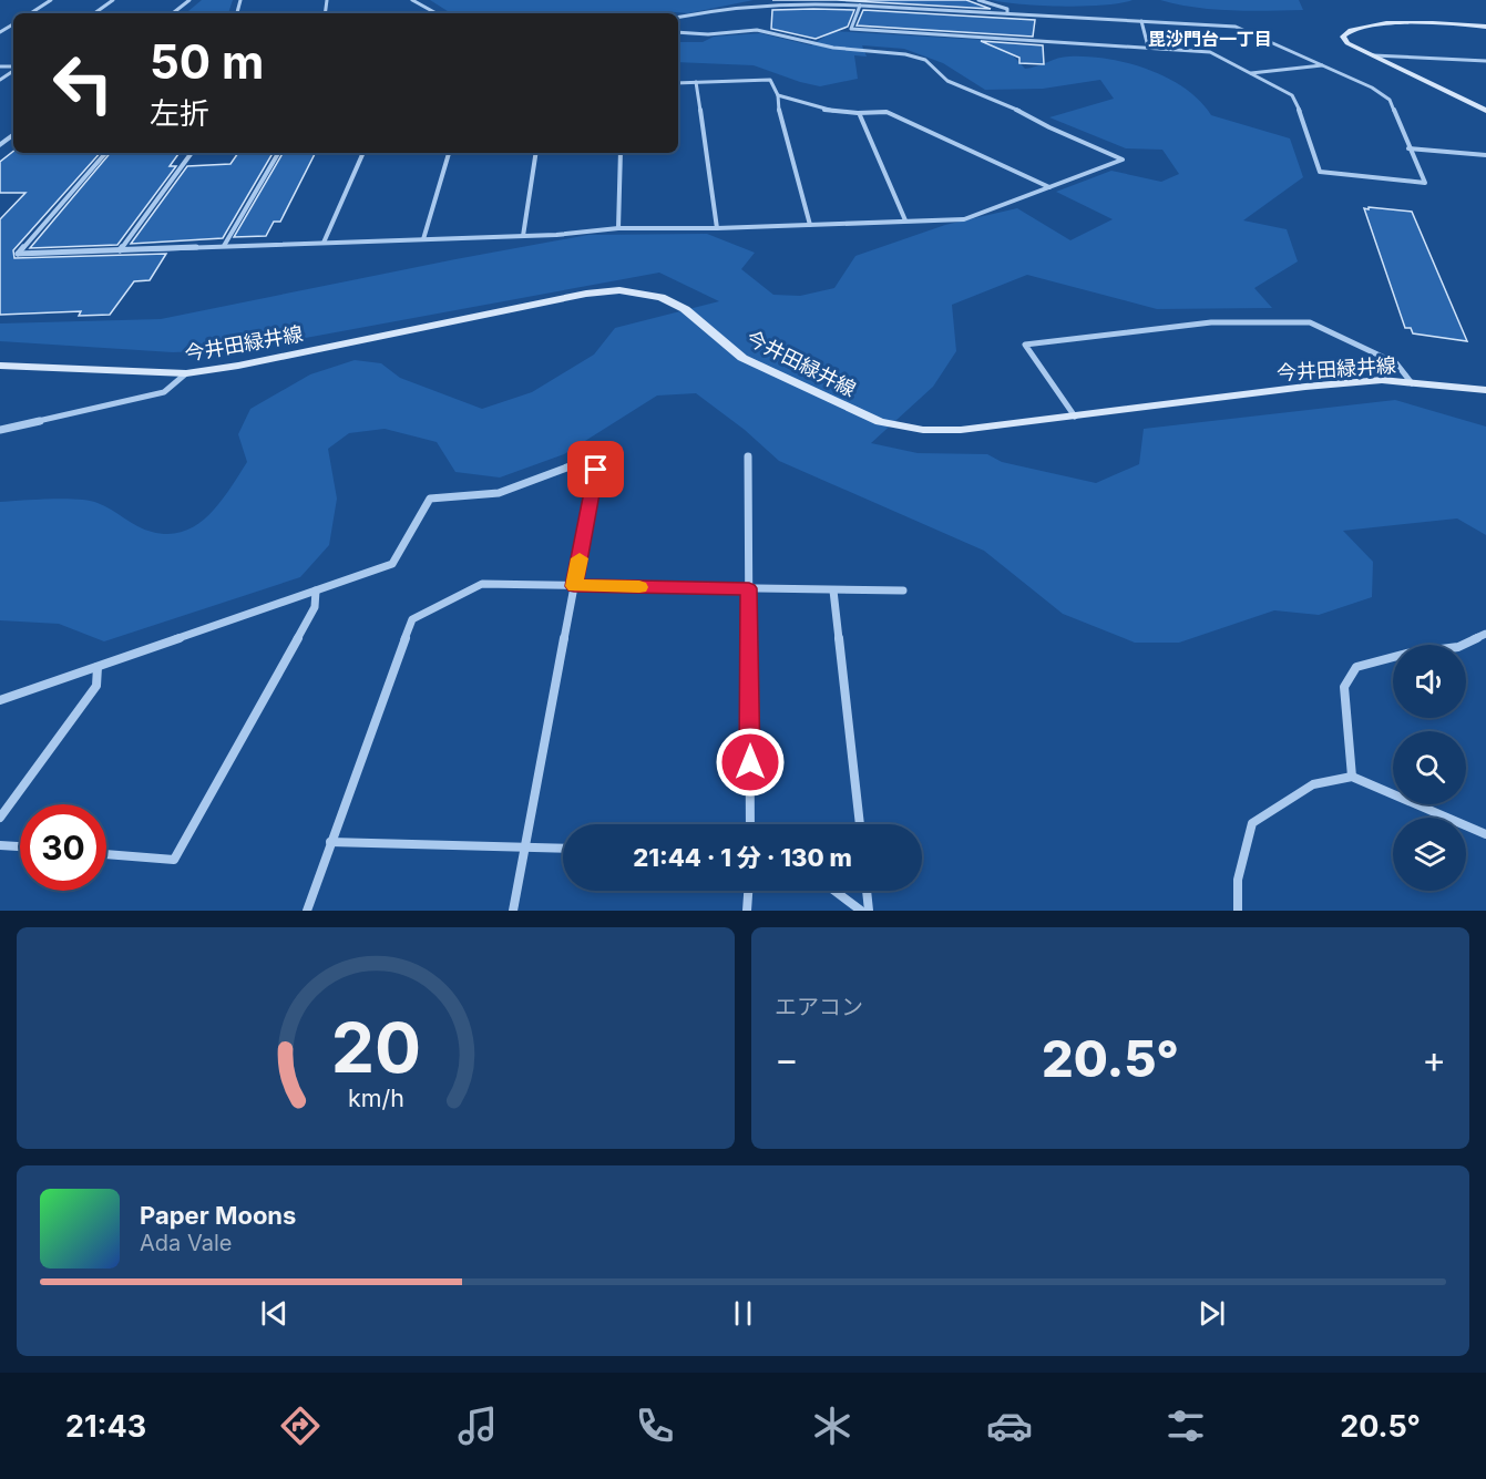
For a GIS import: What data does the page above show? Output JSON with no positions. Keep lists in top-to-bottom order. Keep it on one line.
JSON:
{"streets":{"main road":["今井田緑井線"]},"districts":["毘沙門台一丁目"],"page":{"turn":["50 m","左折"],"limit":"30","trip":"21:44 · 1 分 · 130 m","tile":"エアコン","heat":["−","20.5°","+"],"song":["Paper Moons","Ada Vale"],"tabs":["21:43","20.5°"],"gauge":["20","km/h"]}}
